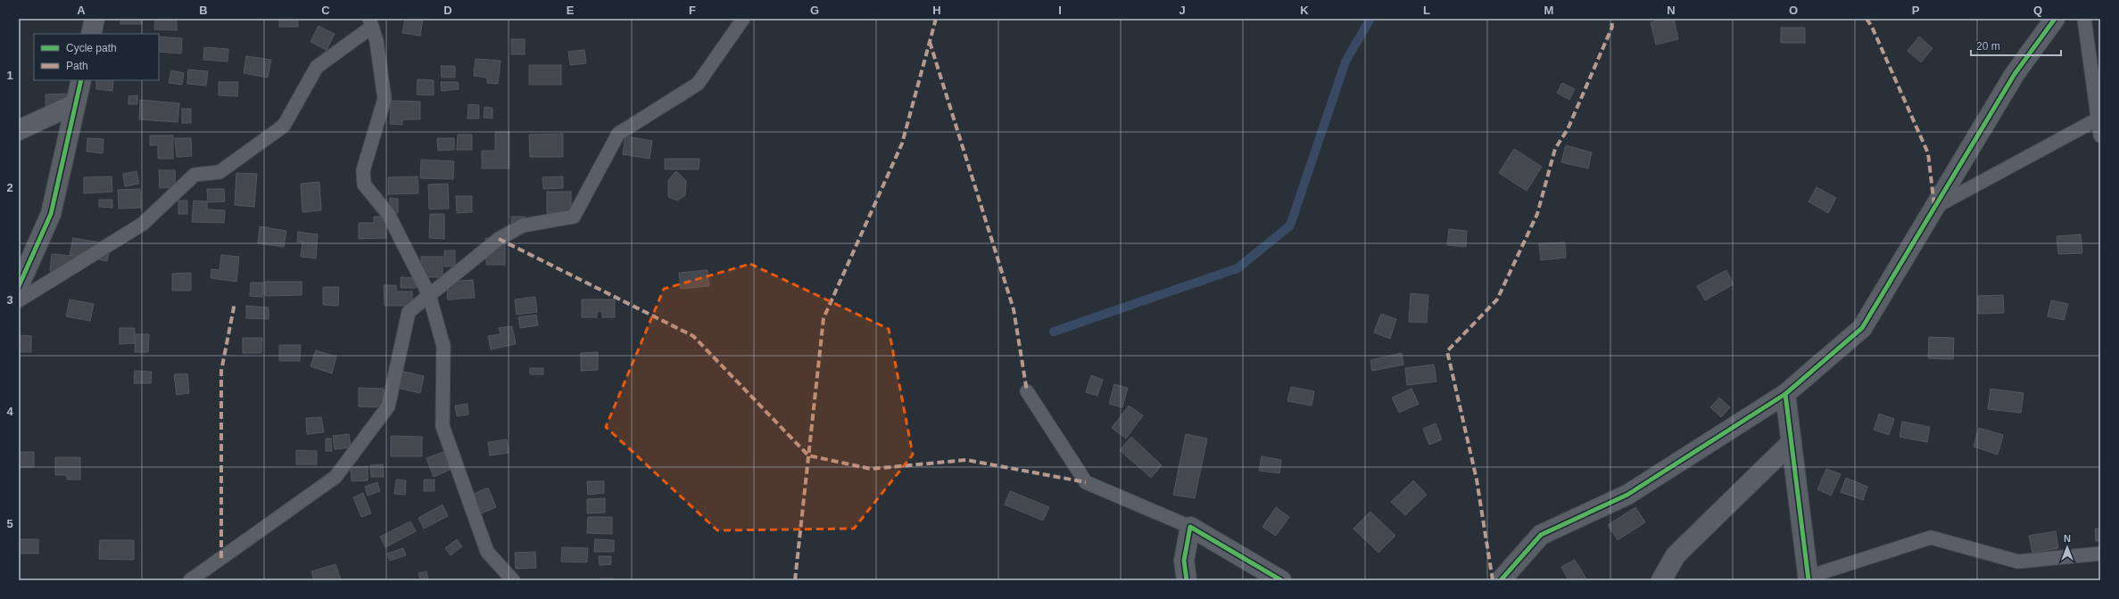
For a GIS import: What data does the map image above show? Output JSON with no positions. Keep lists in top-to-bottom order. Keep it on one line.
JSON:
{"legend":["Cycle path","Path"],"scale_bar":"20 m","north":"top","grid":{"columns":["A","B","C","D","E","F","G","H","I","J","K","L","M","N","O","P","Q"],"rows":["1","2","3","4","5"]}}
